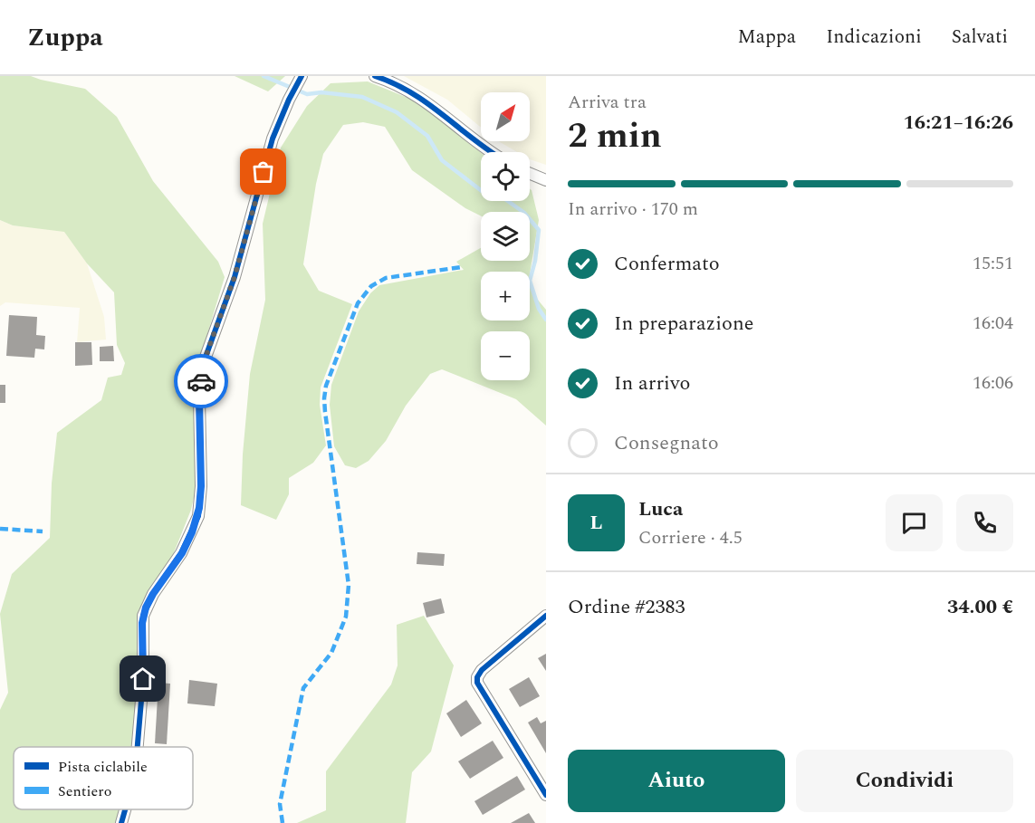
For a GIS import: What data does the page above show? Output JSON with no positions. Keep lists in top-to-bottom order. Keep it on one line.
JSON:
{"legend":["Pista ciclabile","Sentiero"],"north":"top right","page":{"header":"Zuppa","nav":["Mappa","Indicazioni","Salvati"],"heading":["2 min","Arriva tra","16:21–16:26"],"panel":["Luca","Corriere · 4.5","Ordine #2383","34.00 €"],"map_buttons":["+","−"],"bar":"In arrivo · 170 m","list":[["Confermato","15:51"],["In preparazione","16:04"],["In arrivo","16:06"],"Consegnato"],"round":"L","buttons":["Aiuto","Condividi"]}}
